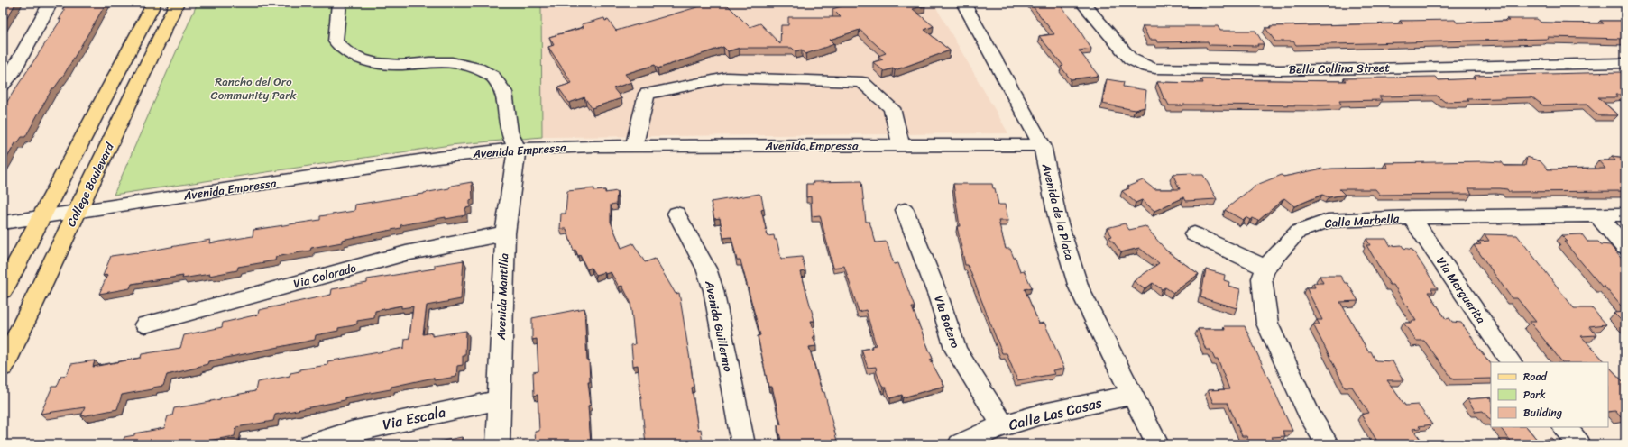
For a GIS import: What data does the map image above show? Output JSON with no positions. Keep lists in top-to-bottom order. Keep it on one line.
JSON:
{"streets":{"main road":["College Boulevard"],"street":["Bella Collina Street","Avenida Empressa","Avenida de la Plata","Calle Marbella","Via Colorado","Via Marguerita","Avenida Mantilla","Via Botero","Avenida Guillermo","Calle Las Casas","Via Escala"]},"crossings":[["Avenida Empressa","College Boulevard"],["Avenida Empressa","Avenida de la Plata"],["Avenida Empressa","Avenida Mantilla"],["Avenida de la Plata","Calle Las Casas"],["Calle Marbella","Via Marguerita"],["Via Colorado","Avenida Mantilla"],["Avenida Mantilla","Via Escala"],["Via Botero","Calle Las Casas"]],"parks":["Rancho del Oro Community Park"],"legend":["Road","Park","Building"]}
